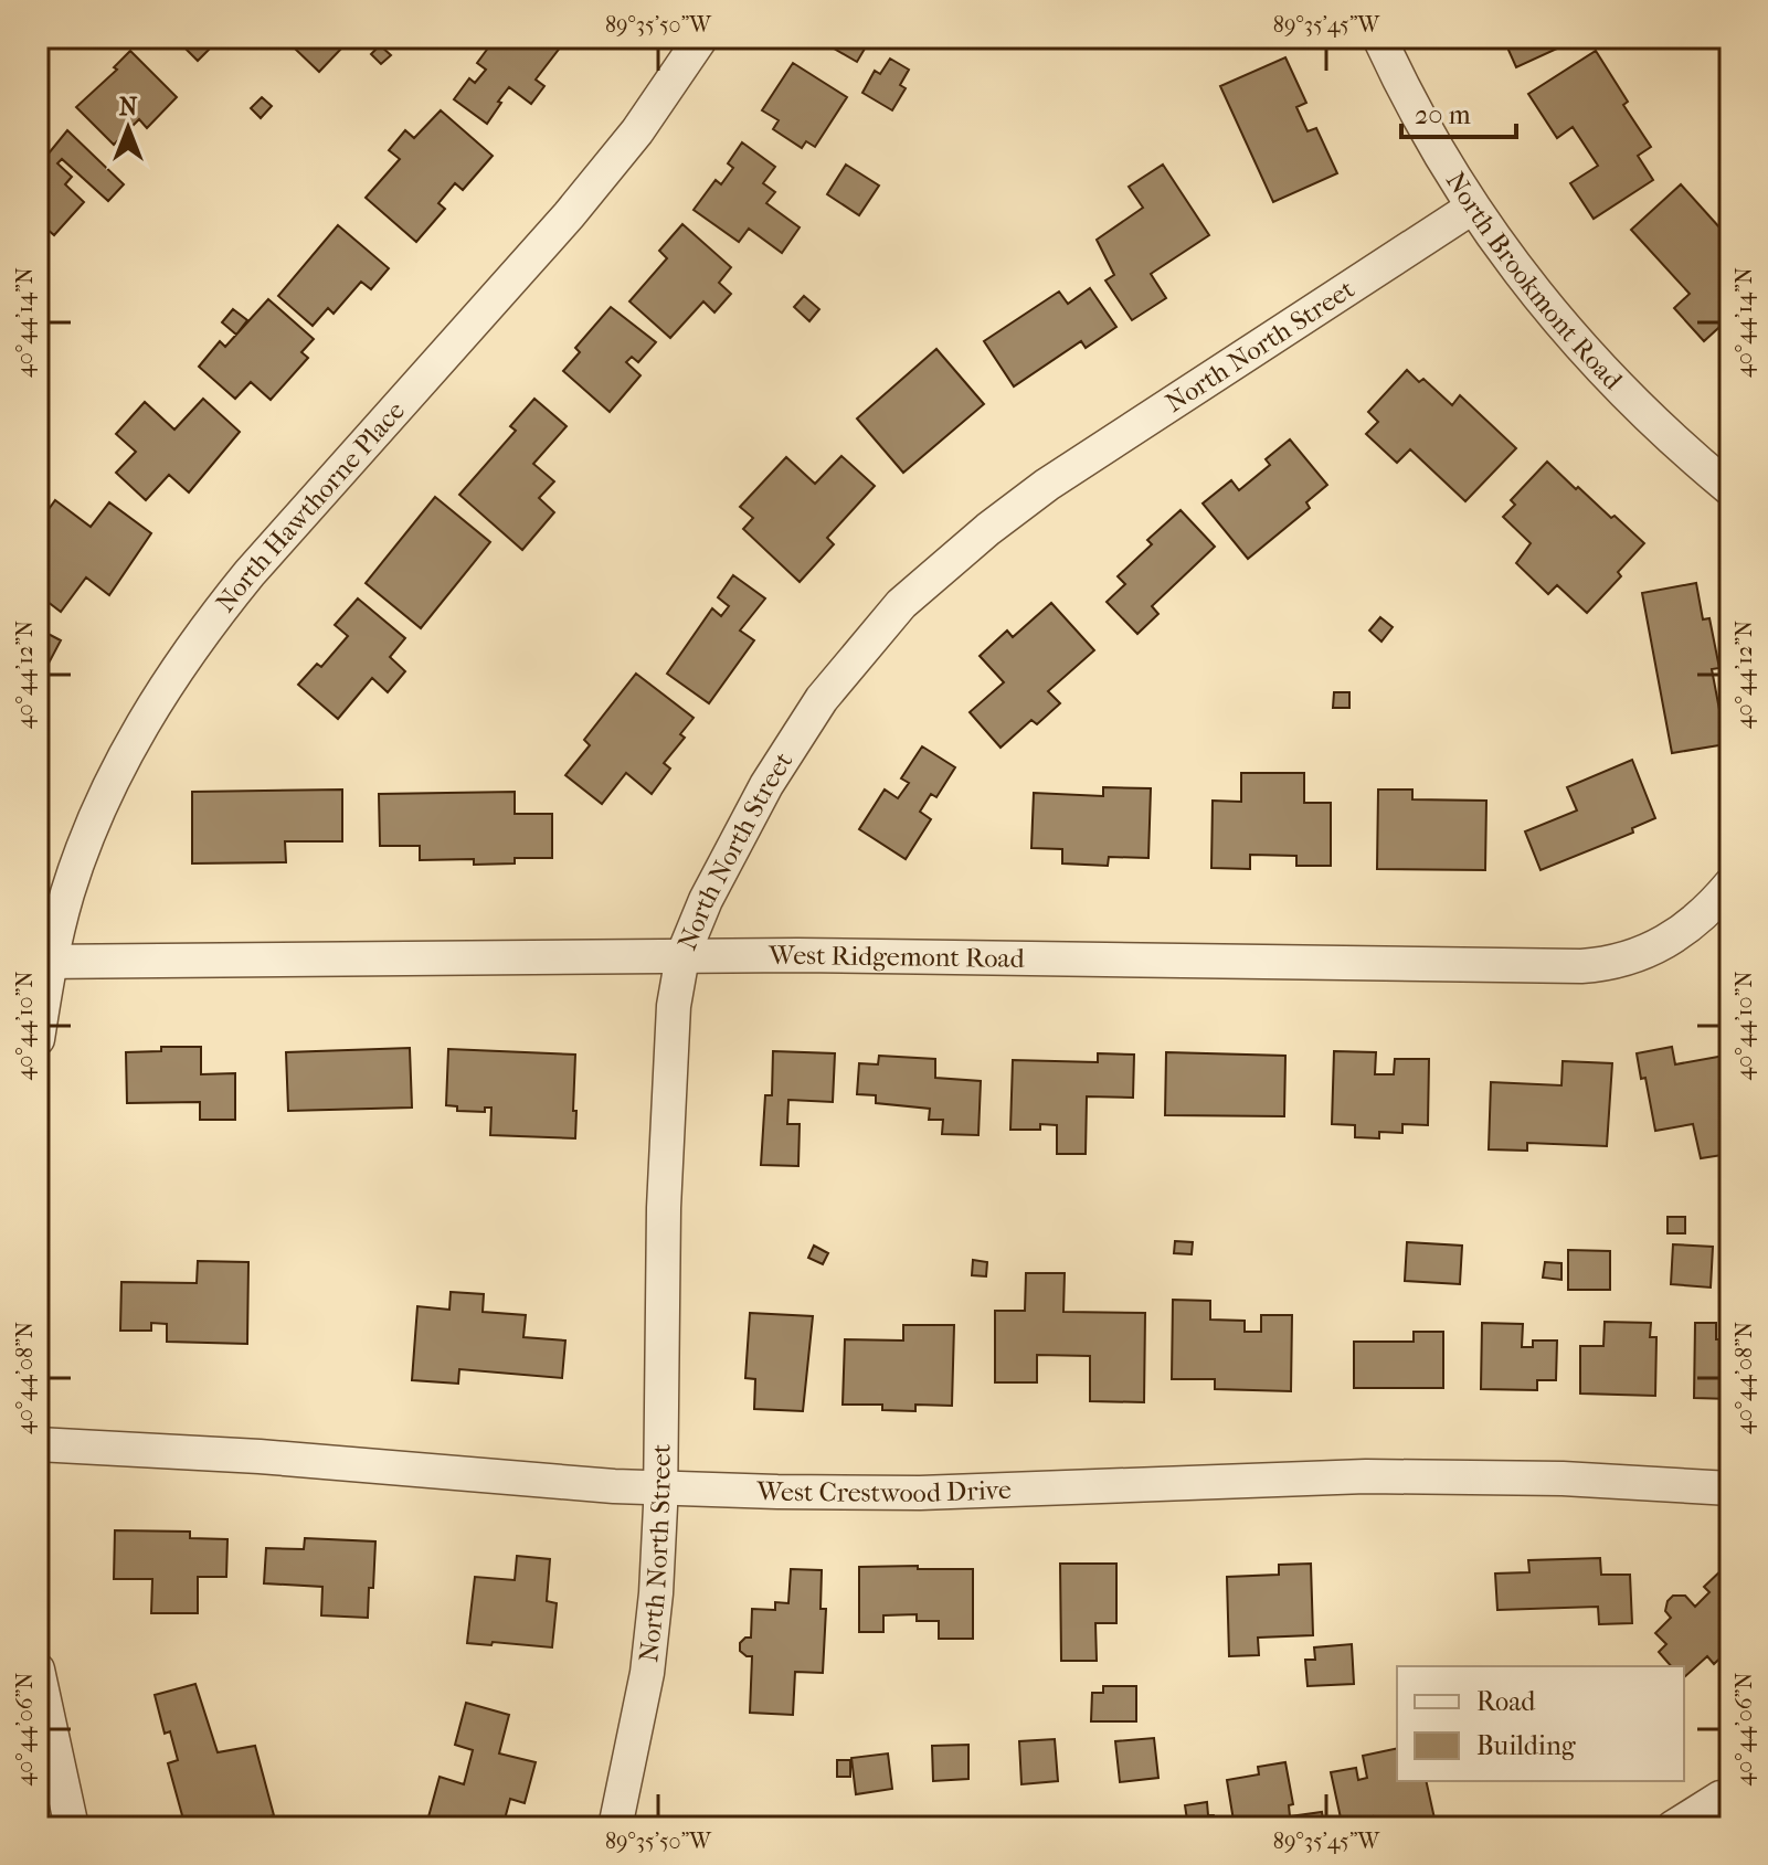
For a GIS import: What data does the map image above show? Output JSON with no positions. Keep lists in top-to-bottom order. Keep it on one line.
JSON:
{"streets":{"street":["North Brookmont Road","North North Street","North Hawthorne Place","West Ridgemont Road","West Crestwood Drive"]},"crossings":[["North Brookmont Road","North North Street"],["North North Street","West Ridgemont Road"],["North North Street","West Crestwood Drive"],["North Hawthorne Place","West Ridgemont Road"]],"legend":["Road","Building"],"scale_bar":"20 m","north":"top","coordinates":["89°35'50\"W","89°35'45\"W","40°44'14\"N","40°44'12\"N","40°44'10\"N","40°44'08\"N","40°44'06\"N"]}
